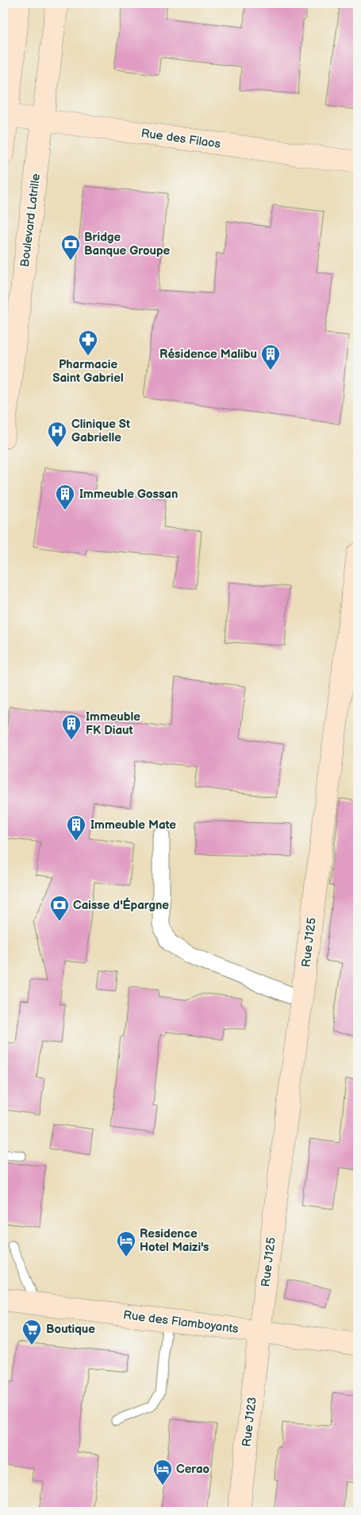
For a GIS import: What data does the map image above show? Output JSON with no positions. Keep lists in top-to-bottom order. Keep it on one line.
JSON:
{"streets":{"street":["Rue des Filaos","Boulevard Latrille","Rue J125","Rue des Flamboyants","Rue J123"]},"crossings":[["Rue des Filaos","Boulevard Latrille"],["Rue J125","Rue des Flamboyants"],["Rue J125","Rue J123"],["Rue des Flamboyants","Rue J123"]],"places":{"bank":["Bridge Banque Groupe","Caisse d'Épargne"],"pharmacy":["Pharmacie Saint Gabriel"],"building":["Résidence Malibu","Immeuble Gossan","Immeuble FK Diaut","Immeuble Mate"],"hospital":["Clinique St Gabrielle"],"hotel":["Residence Hotel Maizi's","Cerao"],"supermarket":["Boutique"]}}
